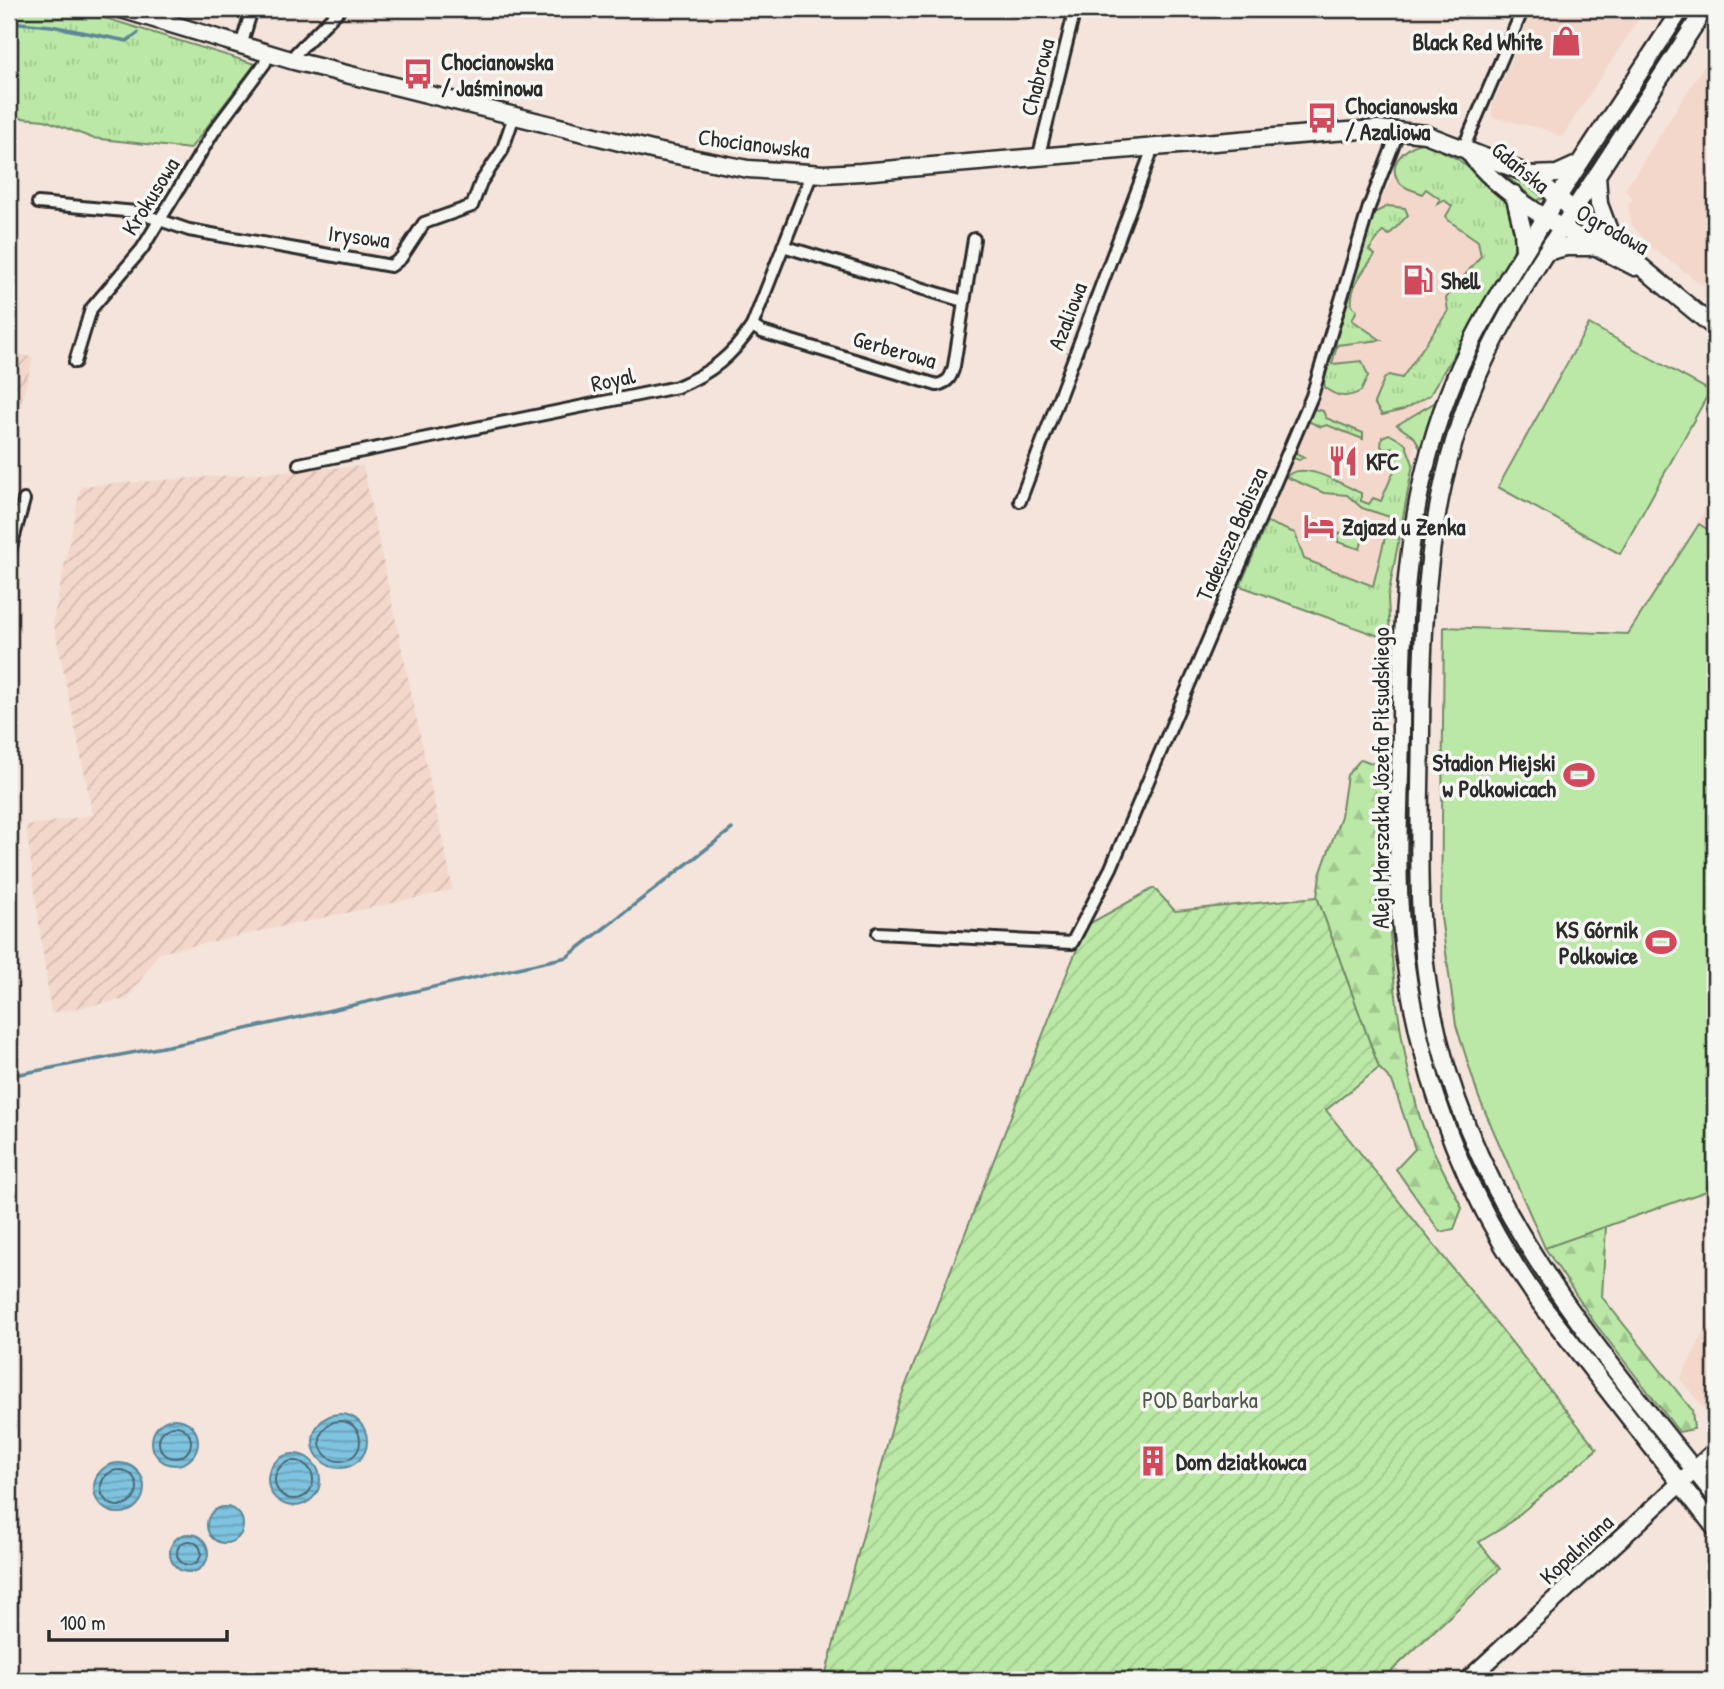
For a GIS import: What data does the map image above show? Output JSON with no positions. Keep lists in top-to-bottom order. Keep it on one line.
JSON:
{"streets":{"main road":["Chocianowska","Gdańska","Ogrodowa","Aleja Marszałka Józefa Piłsudskiego","Kopalniana"],"street":["Chabrowa","Krokusowa","Irysowa","Azaliowa","Gerberowa","Royal","Tadeusza Babisza"]},"crossings":[["Chabrowa","Chocianowska"],["Chocianowska","Gdańska"],["Chocianowska","Krokusowa"],["Chocianowska","Irysowa"],["Chocianowska","Azaliowa"],["Chocianowska","Royal"],["Chocianowska","Tadeusza Babisza"],["Gdańska","Ogrodowa"],["Gdańska","Tadeusza Babisza"],["Gdańska","Aleja Marszałka Józefa Piłsudskiego"],["Krokusowa","Irysowa"],["Ogrodowa","Aleja Marszałka Józefa Piłsudskiego"],["Gerberowa","Royal"],["Aleja Marszałka Józefa Piłsudskiego","Kopalniana"]],"parks":["POD Barbarka"],"places":{"shop":["Black Red White"],"bus stop":["Chocianowska / Jaśminowa","Chocianowska / Azaliowa"],"fuel station":["Shell"],"restaurant":["KFC"],"hotel":["Zajazd u Zenka"],"sports":["Stadion Miejski w Polkowicach","KS Górnik Polkowice"],"building":["Dom działkowca"]},"scale_bar":"100 m"}
